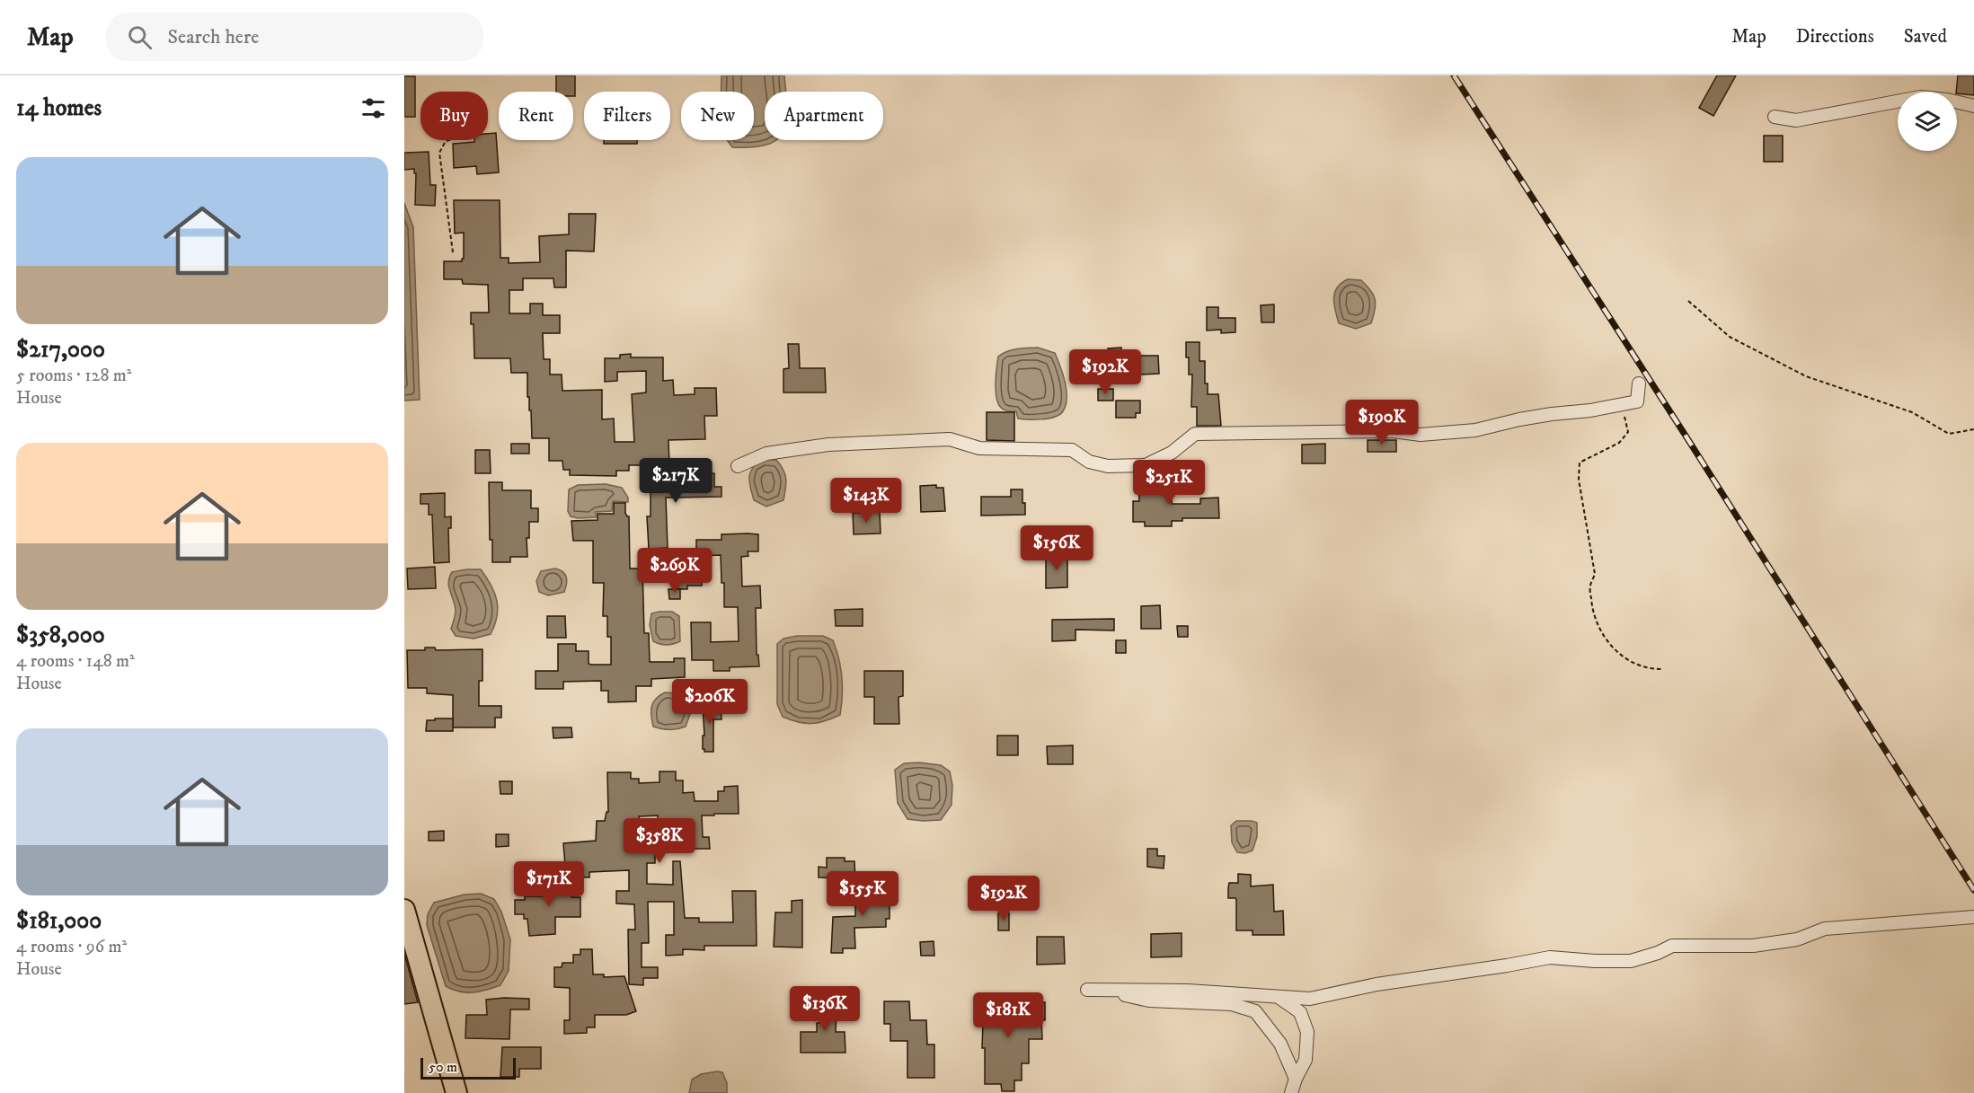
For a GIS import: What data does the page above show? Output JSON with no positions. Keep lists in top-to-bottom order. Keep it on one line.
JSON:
{"scale_bar":"50 m","page":{"header":"Map","search":"Search here","nav":["Map","Directions","Saved"],"heading":"14 homes","chip":["Buy","Rent","Filters","New","Apartment"],"list":[{"name":"$217,000","note":"5 rooms · 128 m² · House"},{"name":"$358,000","note":"4 rooms · 148 m² · House"},{"name":"$181,000","note":"4 rooms · 96 m² · House"}],"price":["$192K","$190K","$217K","$251K","$143K","$156K","$269K","$206K","$358K","$171K","$155K","$192K","$136K","$181K"],"scale":"50 m"}}
